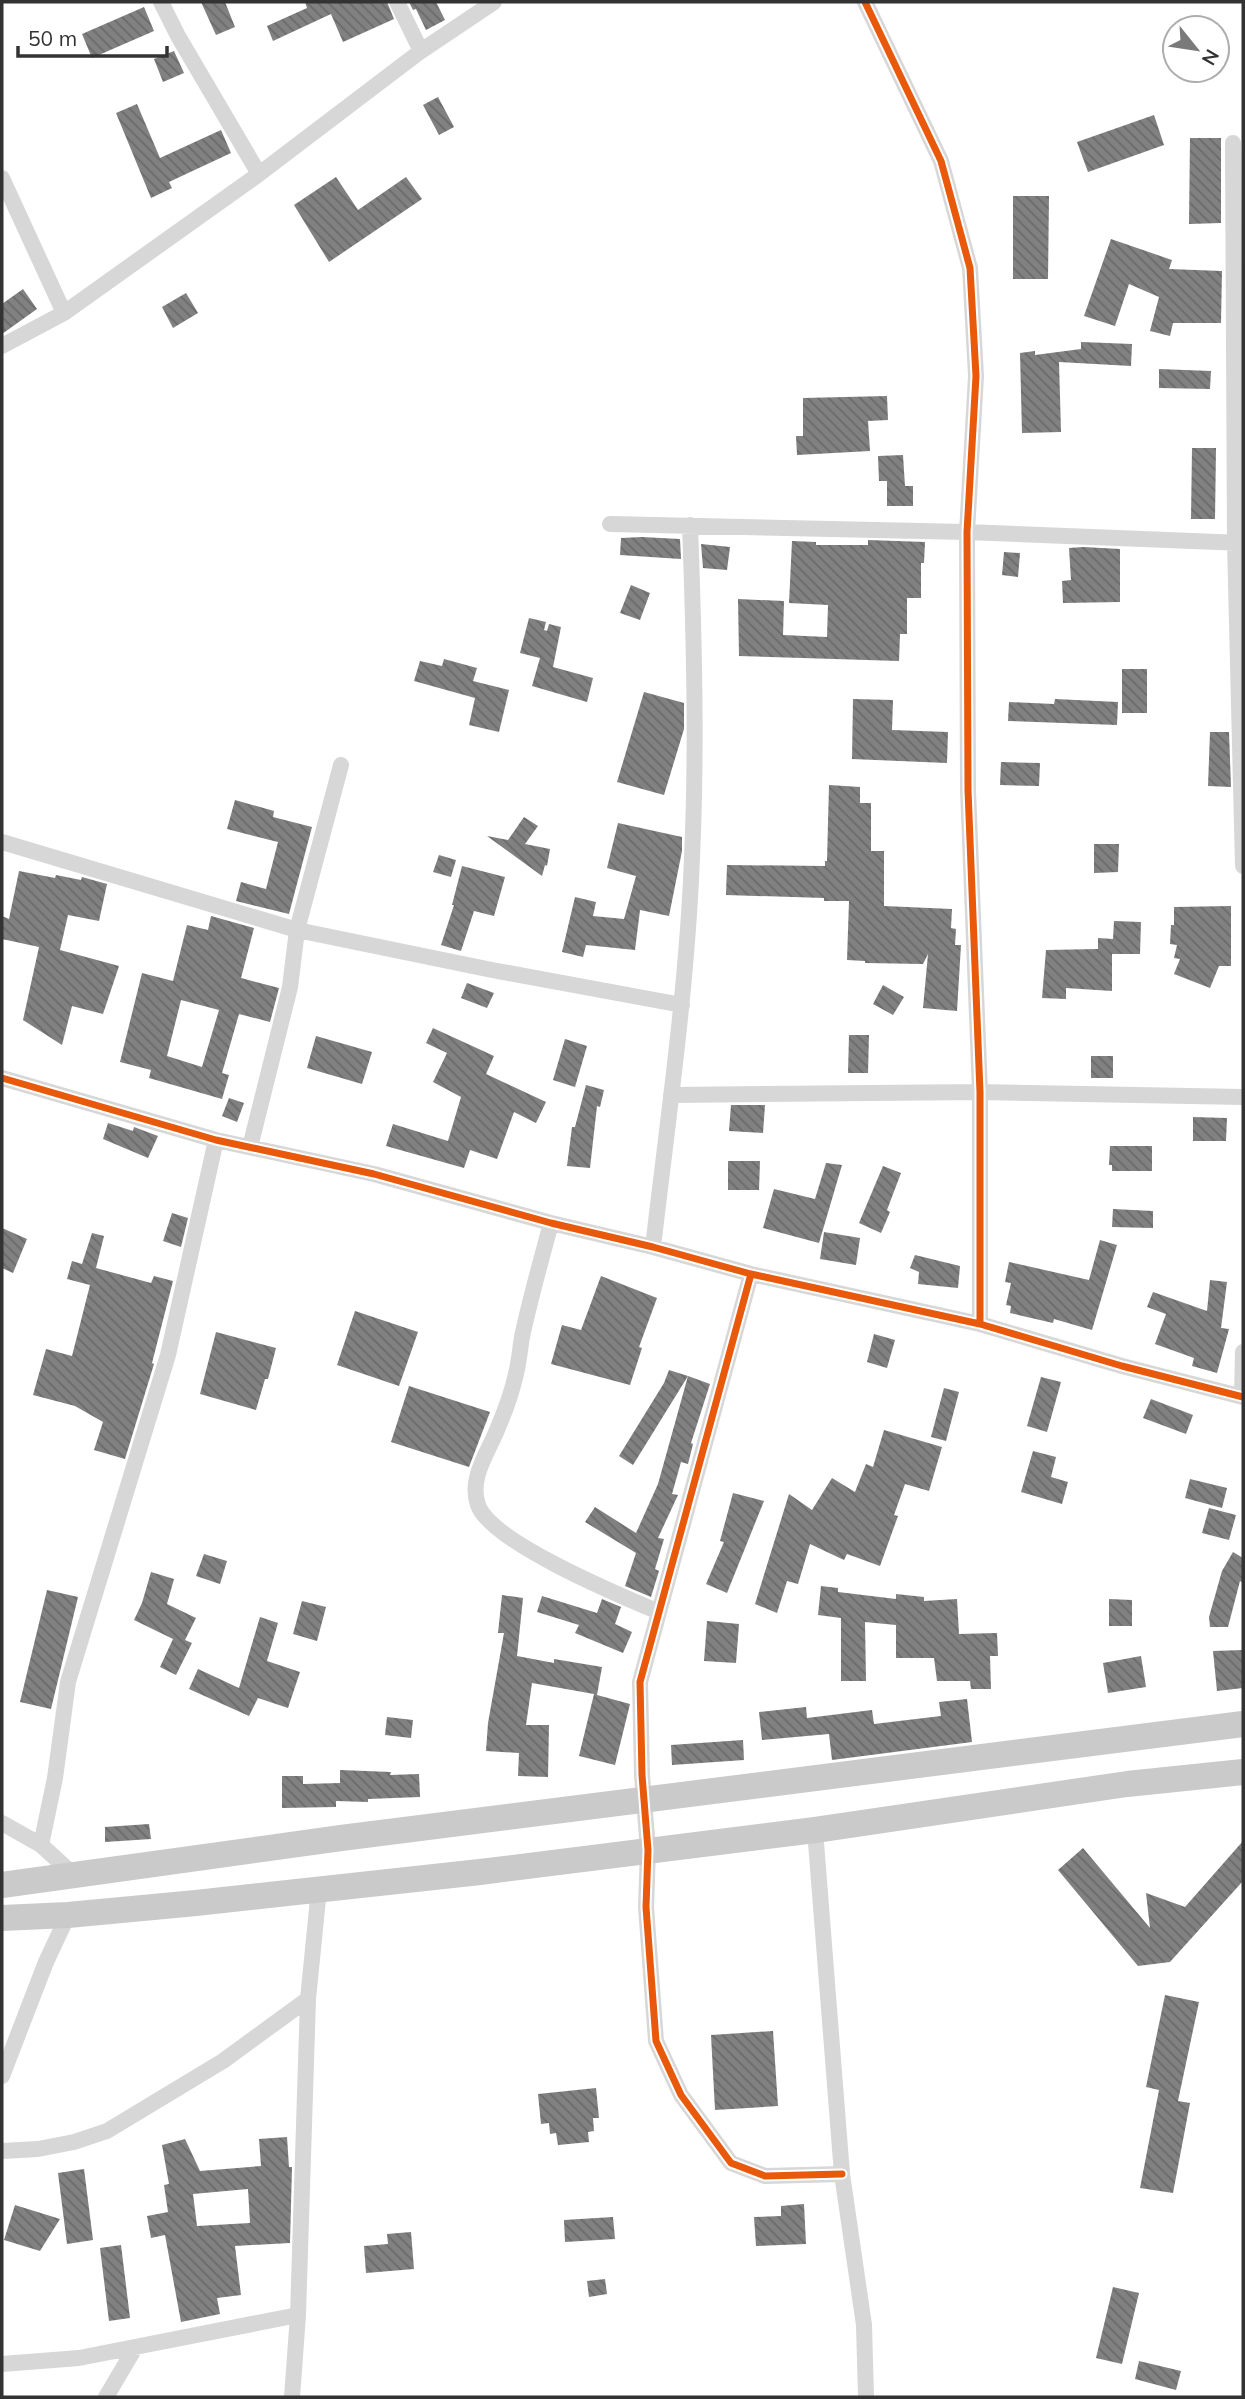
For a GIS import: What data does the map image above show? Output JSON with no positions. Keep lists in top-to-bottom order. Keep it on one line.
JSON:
{"scale_bar":"50 m","north":"bottom right"}
